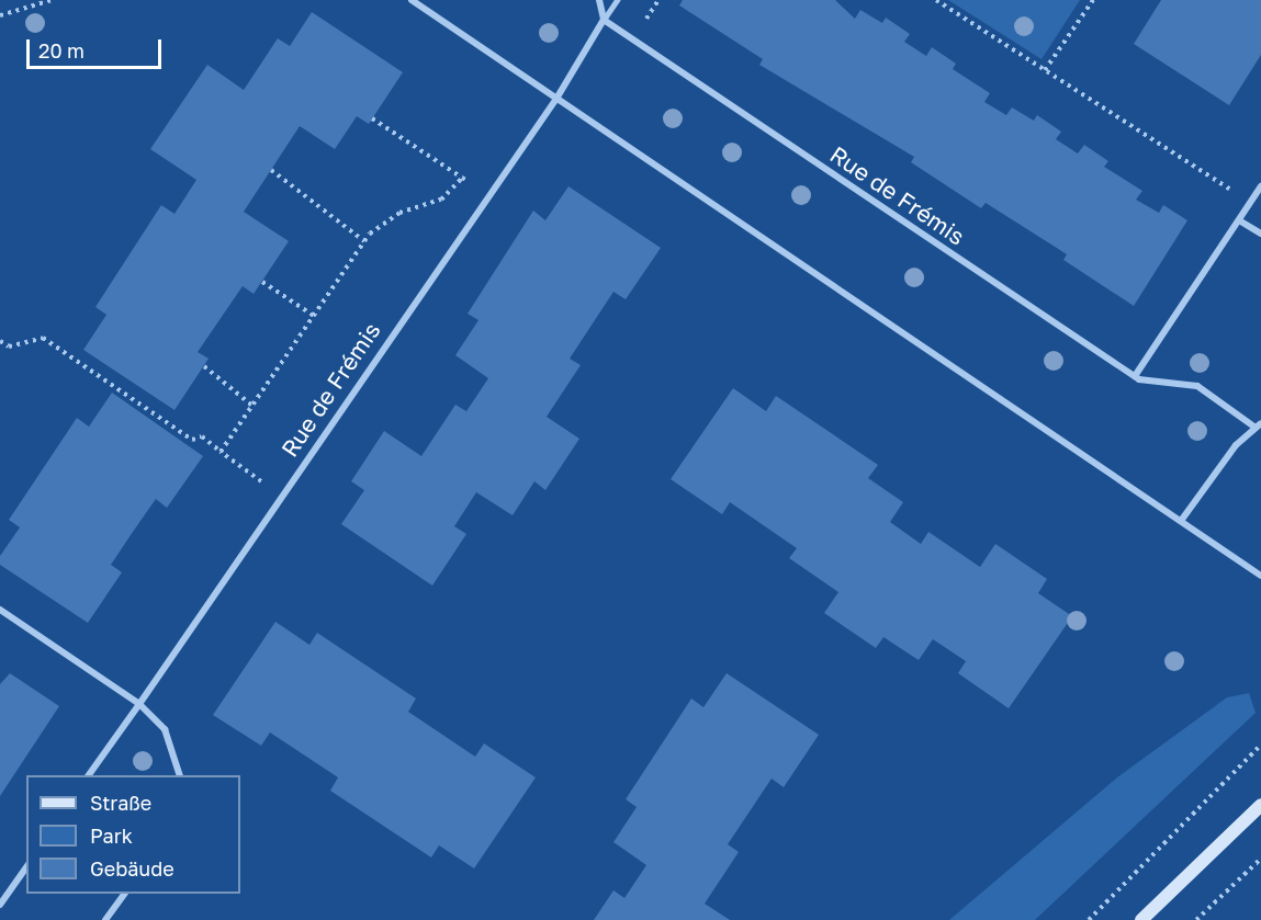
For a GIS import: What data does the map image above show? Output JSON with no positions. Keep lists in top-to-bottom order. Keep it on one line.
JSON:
{"streets":{"street":["Rue de Frémis"]},"legend":["Straße","Park","Gebäude"],"scale_bar":"20 m"}
